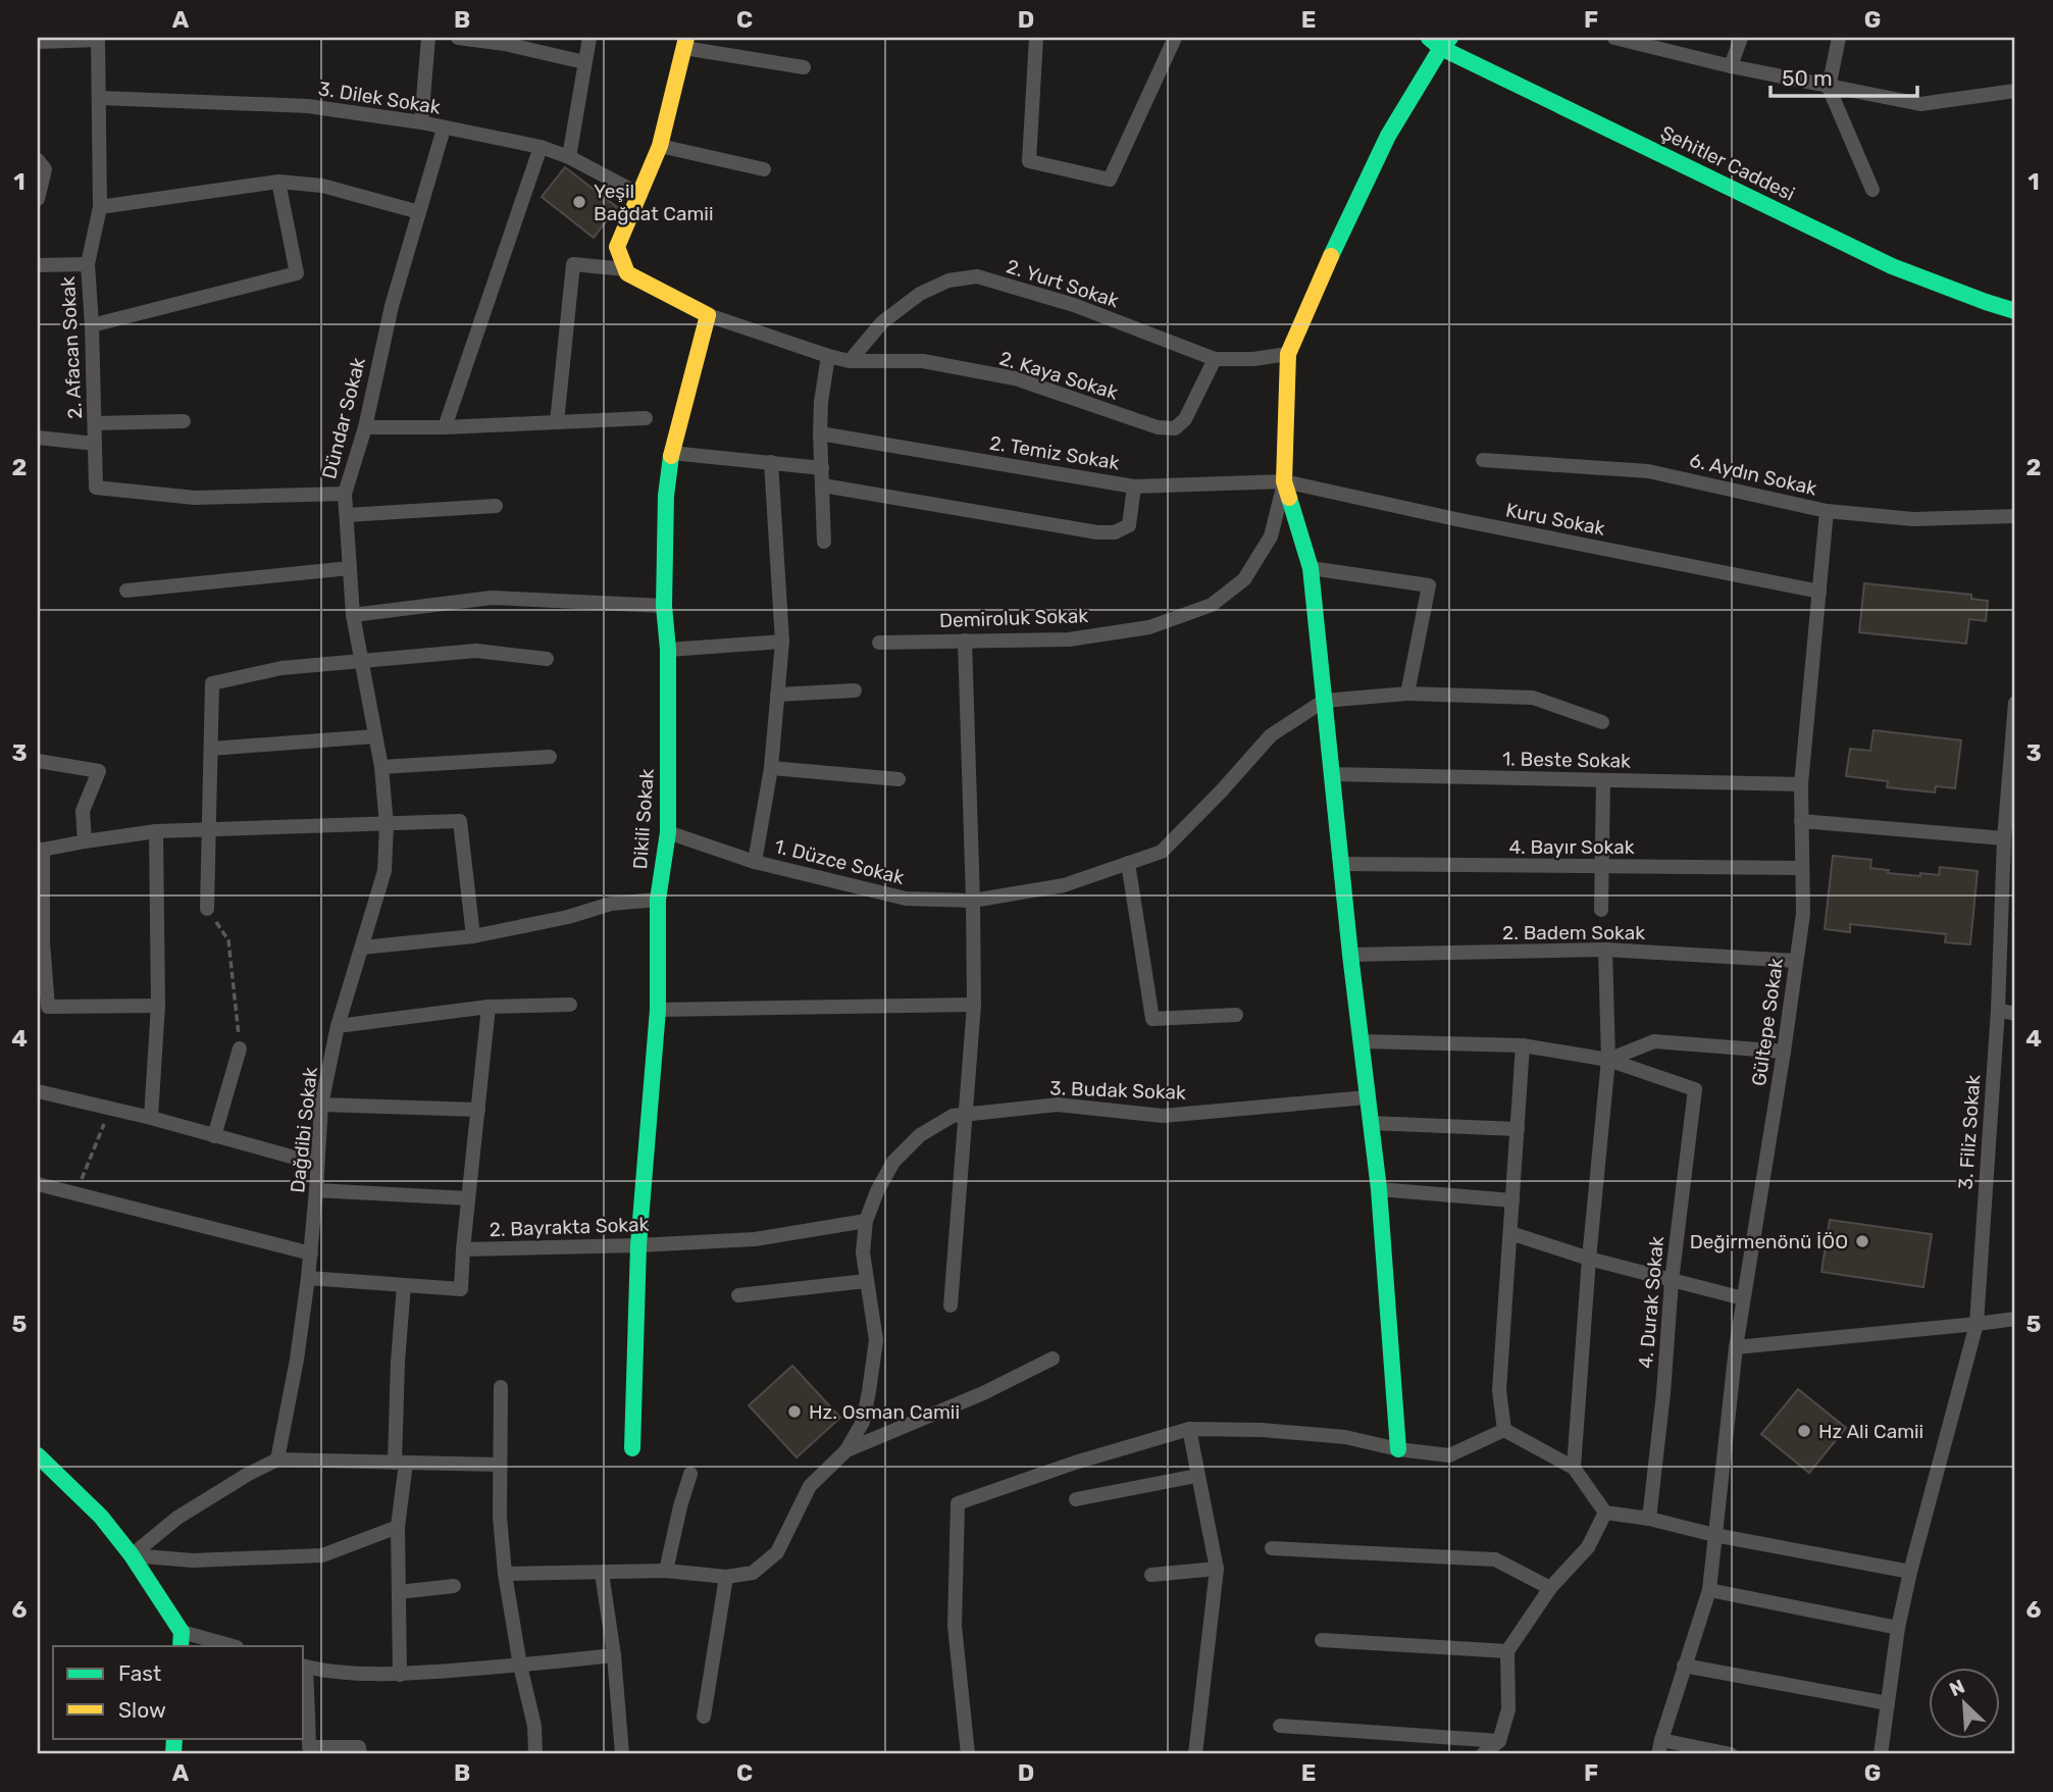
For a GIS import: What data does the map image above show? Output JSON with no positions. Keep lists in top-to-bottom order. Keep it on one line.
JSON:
{"streets":{"street":["3. Dilek Sokak","Şehitler Caddesi","2. Yurt Sokak","2. Afacan Sokak","2. Kaya Sokak","Dündar Sokak","2. Temiz Sokak","6. Aydın Sokak","Kuru Sokak","Demiroluk Sokak","1. Beste Sokak","Dikili Sokak","4. Bayır Sokak","1. Düzce Sokak","2. Badem Sokak","Gültepe Sokak","3. Budak Sokak","Dağdibi Sokak","3. Filiz Sokak","2. Bayrakta Sokak","4. Durak Sokak"]},"crossings":[["3. Dilek Sokak","2. Afacan Sokak"],["3. Dilek Sokak","Dündar Sokak"],["2. Yurt Sokak","2. Kaya Sokak"],["2. Afacan Sokak","Dündar Sokak"],["Dündar Sokak","Dağdibi Sokak"],["2. Temiz Sokak","Kuru Sokak"],["2. Temiz Sokak","Demiroluk Sokak"],["6. Aydın Sokak","Gültepe Sokak"],["Kuru Sokak","Demiroluk Sokak"],["Kuru Sokak","Gültepe Sokak"],["1. Beste Sokak","Gültepe Sokak"],["Dikili Sokak","1. Düzce Sokak"],["Dikili Sokak","2. Bayrakta Sokak"],["4. Bayır Sokak","Gültepe Sokak"],["2. Badem Sokak","Gültepe Sokak"],["Dağdibi Sokak","2. Bayrakta Sokak"]],"places":["Yeşil Bağdat Camii","Değirmenönü İÖO","Hz. Osman Camii","Hz Ali Camii"],"legend":["Fast","Slow"],"scale_bar":"50 m","north":"top left","grid":{"columns":["A","B","C","D","E","F","G"],"rows":["1","2","3","4","5","6"]}}
